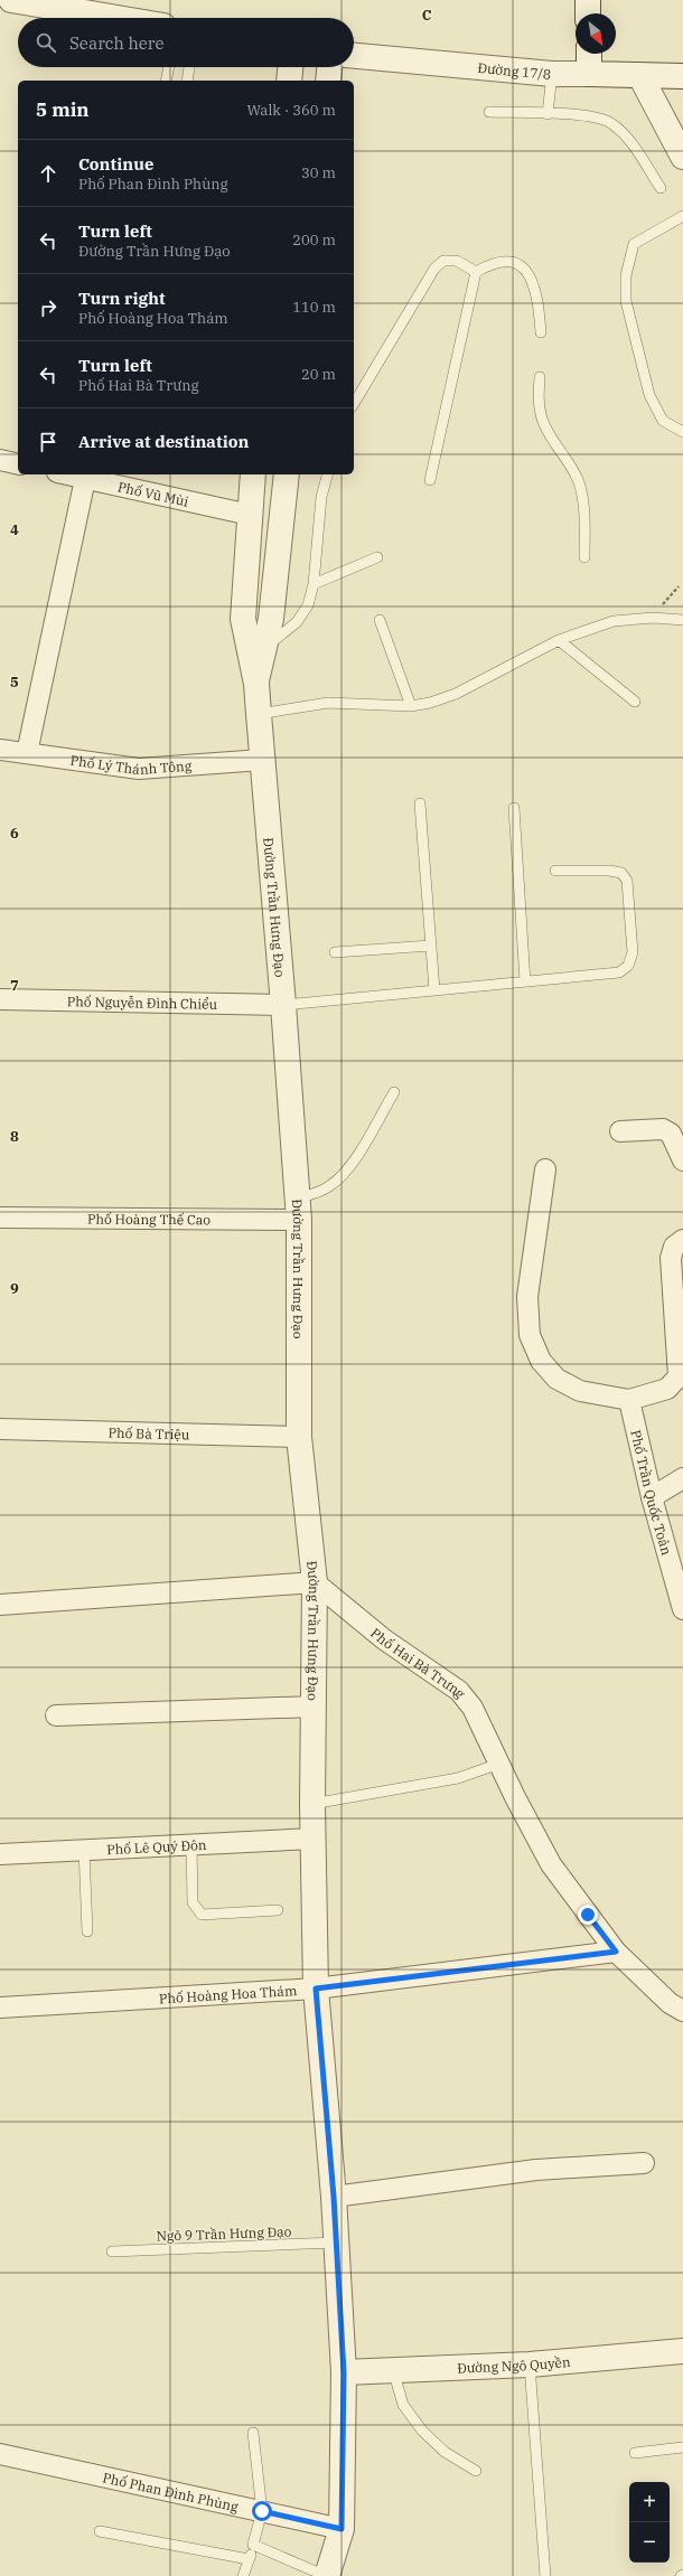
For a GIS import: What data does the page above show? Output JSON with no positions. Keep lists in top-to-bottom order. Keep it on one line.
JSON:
{"streets":{"street":["Đường 17/8","Phố Vũ Mùi","Phố Lý Thánh Tông","Đường Trần Hưng Đạo","Phố Nguyễn Đình Chiểu","Phố Hoàng Thế Cao","Phố Bà Triệu","Phố Trần Quốc Toản","Phố Hai Bà Trưng","Phố Lê Quý Đôn","Phố Hoàng Hoa Thám","Đường Ngô Quyền","Phố Phan Đình Phùng"],"lane":["Ngõ 9 Trần Hưng Đạo"]},"crossings":[["Phố Vũ Mùi","Đường Trần Hưng Đạo"],["Phố Lý Thánh Tông","Đường Trần Hưng Đạo"],["Đường Trần Hưng Đạo","Phố Nguyễn Đình Chiểu"],["Đường Trần Hưng Đạo","Phố Hoàng Thế Cao"],["Đường Trần Hưng Đạo","Phố Bà Triệu"],["Đường Trần Hưng Đạo","Phố Hai Bà Trưng"],["Đường Trần Hưng Đạo","Phố Lê Quý Đôn"],["Đường Trần Hưng Đạo","Phố Hoàng Hoa Thám"],["Đường Trần Hưng Đạo","Ngõ 9 Trần Hưng Đạo"],["Đường Trần Hưng Đạo","Đường Ngô Quyền"],["Đường Trần Hưng Đạo","Phố Phan Đình Phùng"],["Phố Hai Bà Trưng","Phố Hoàng Hoa Thám"]],"north":"bottom right","page":{"search":"Search here","heading":["5 min","Walk · 360 m"],"list":[["Continue","Phố Phan Đình Phùng","30 m"],["Turn left","Đường Trần Hưng Đạo","200 m"],["Turn right","Phố Hoàng Hoa Thám","110 m"],["Turn left","Phố Hai Bà Trưng","20 m"],"Arrive at destination"],"map_buttons":["+","−"]},"grid":{"columns":["C"],"rows":["4","5","6","7","8","9"]}}
